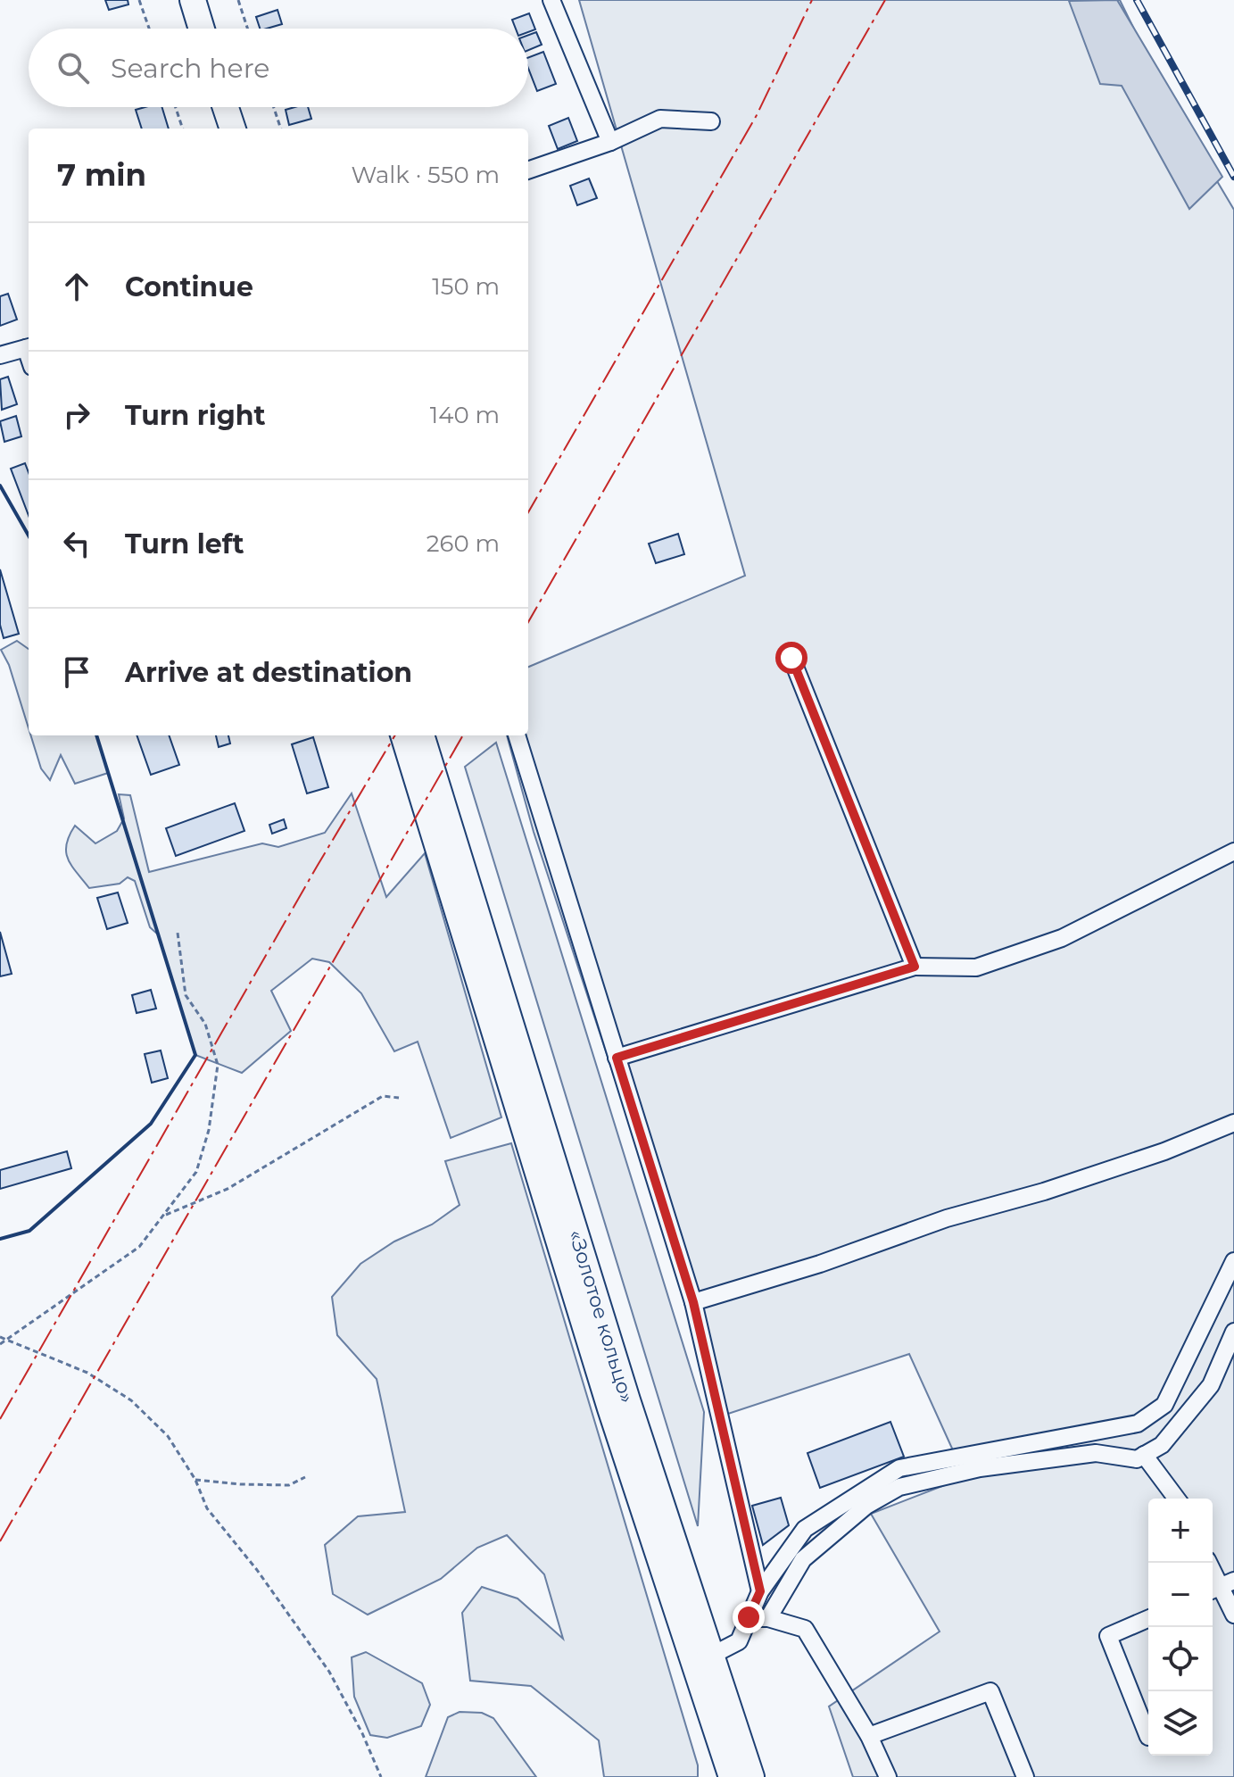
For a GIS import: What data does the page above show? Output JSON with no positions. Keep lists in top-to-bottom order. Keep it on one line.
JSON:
{"streets":{"highway":["«Золотое кольцо»"]},"page":{"search":"Search here","heading":["7 min","Walk · 550 m"],"list":[["Continue","150 m"],["Turn right","140 m"],["Turn left","260 m"],"Arrive at destination"],"map_buttons":["+","−"]}}
